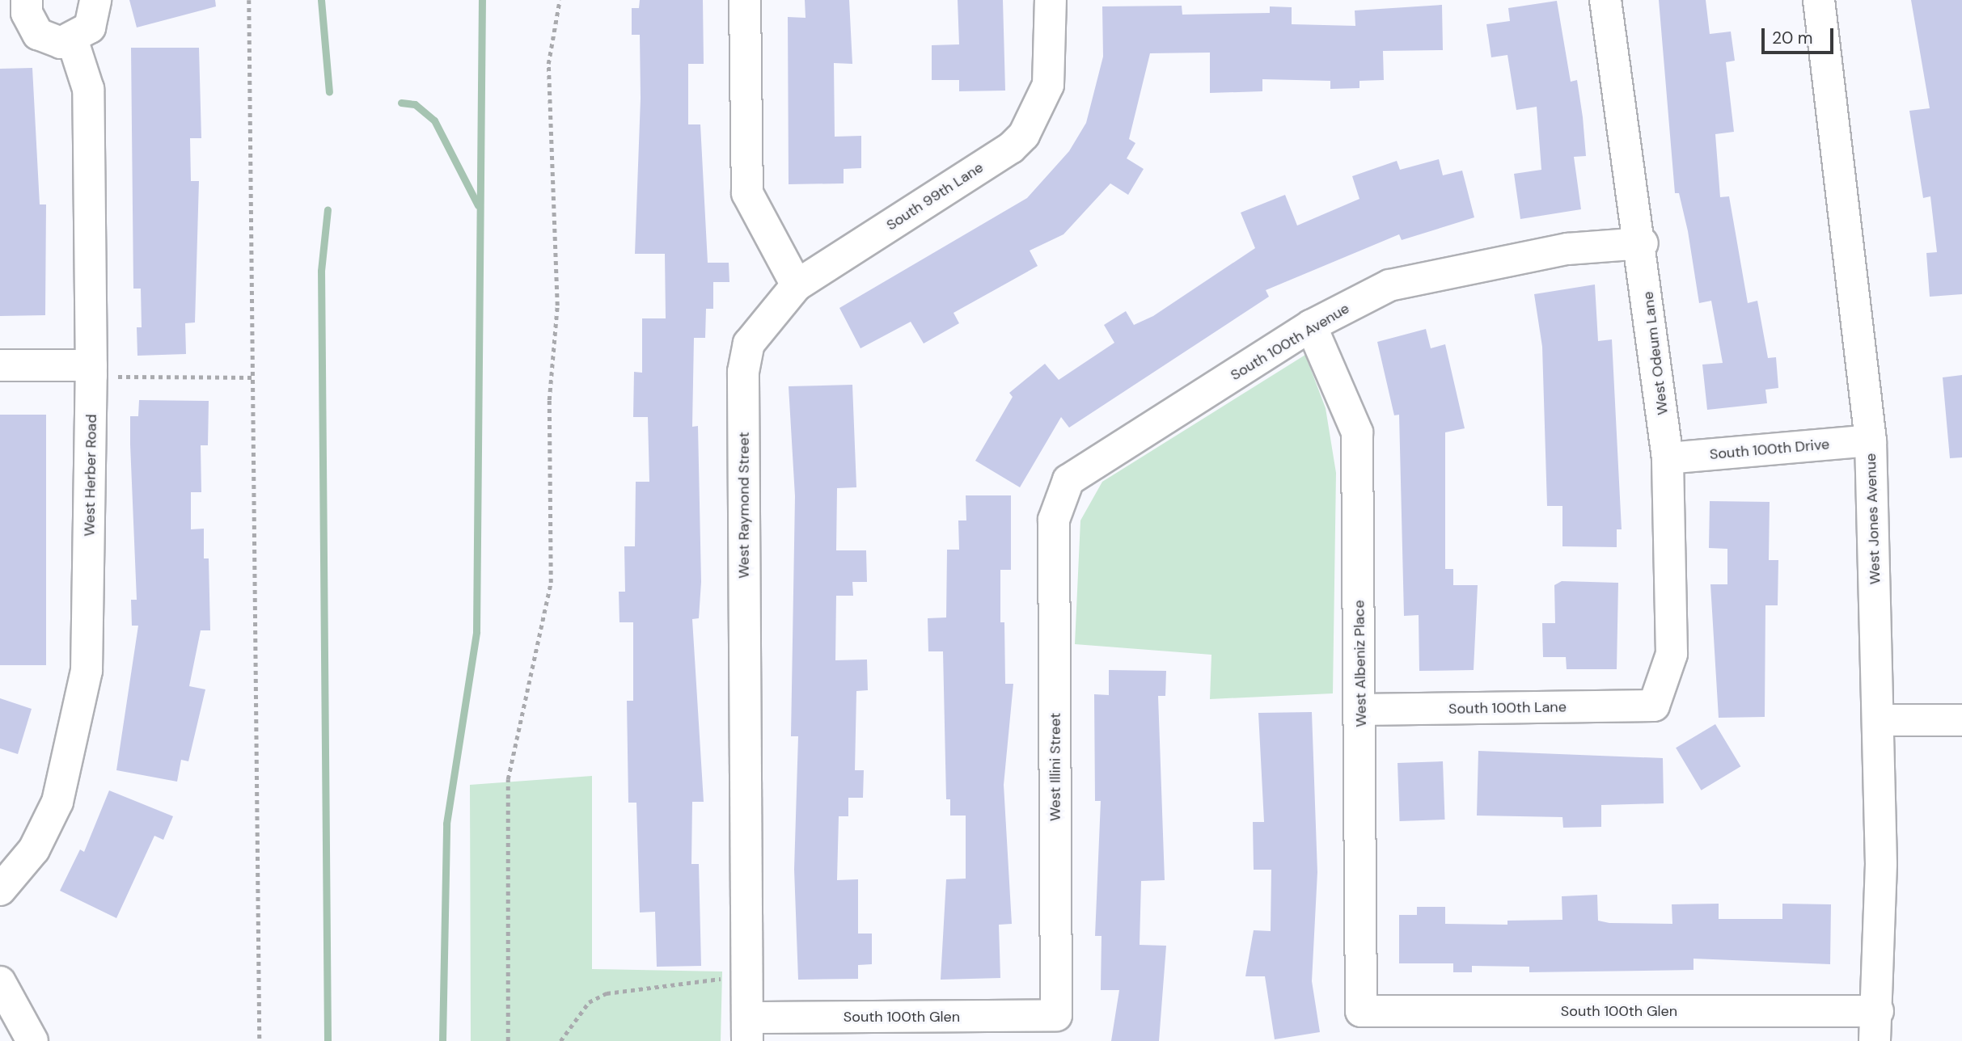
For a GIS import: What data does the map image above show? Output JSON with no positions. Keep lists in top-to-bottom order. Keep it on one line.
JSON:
{"streets":{"street":["South 99th Lane","South 100th Avenue","West Odeum Lane","South 100th Drive","West Herber Road","West Raymond Street","West Jones Avenue","West Albeniz Place","South 100th Lane","West Illini Street","South 100th Glen"]},"crossings":[["South 99th Lane","West Raymond Street"],["South 100th Avenue","West Odeum Lane"],["South 100th Avenue","West Albeniz Place"],["South 100th Avenue","West Illini Street"],["West Odeum Lane","South 100th Drive"],["West Odeum Lane","South 100th Lane"],["South 100th Drive","West Jones Avenue"],["West Raymond Street","South 100th Glen"],["West Jones Avenue","South 100th Glen"],["West Albeniz Place","South 100th Lane"],["West Albeniz Place","South 100th Glen"],["West Illini Street","South 100th Glen"]],"scale_bar":"20 m"}
